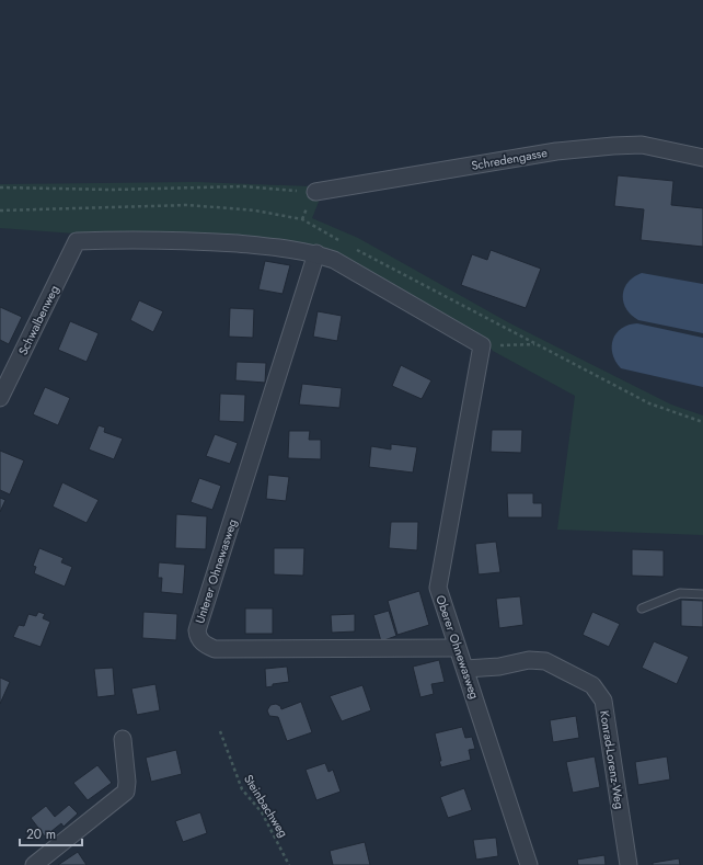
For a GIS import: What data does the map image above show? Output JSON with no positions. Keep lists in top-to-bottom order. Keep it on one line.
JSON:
{"streets":{"street":["Schredengasse","Schwalbenweg","Unterer Ohnewasweg","Oberer Ohnewasweg","Konrad-Lorenz-Weg"],"path":["Steinbachweg"]},"crossings":[["Schwalbenweg","Unterer Ohnewasweg"],["Unterer Ohnewasweg","Oberer Ohnewasweg"],["Oberer Ohnewasweg","Konrad-Lorenz-Weg"]],"scale_bar":"20 m"}
